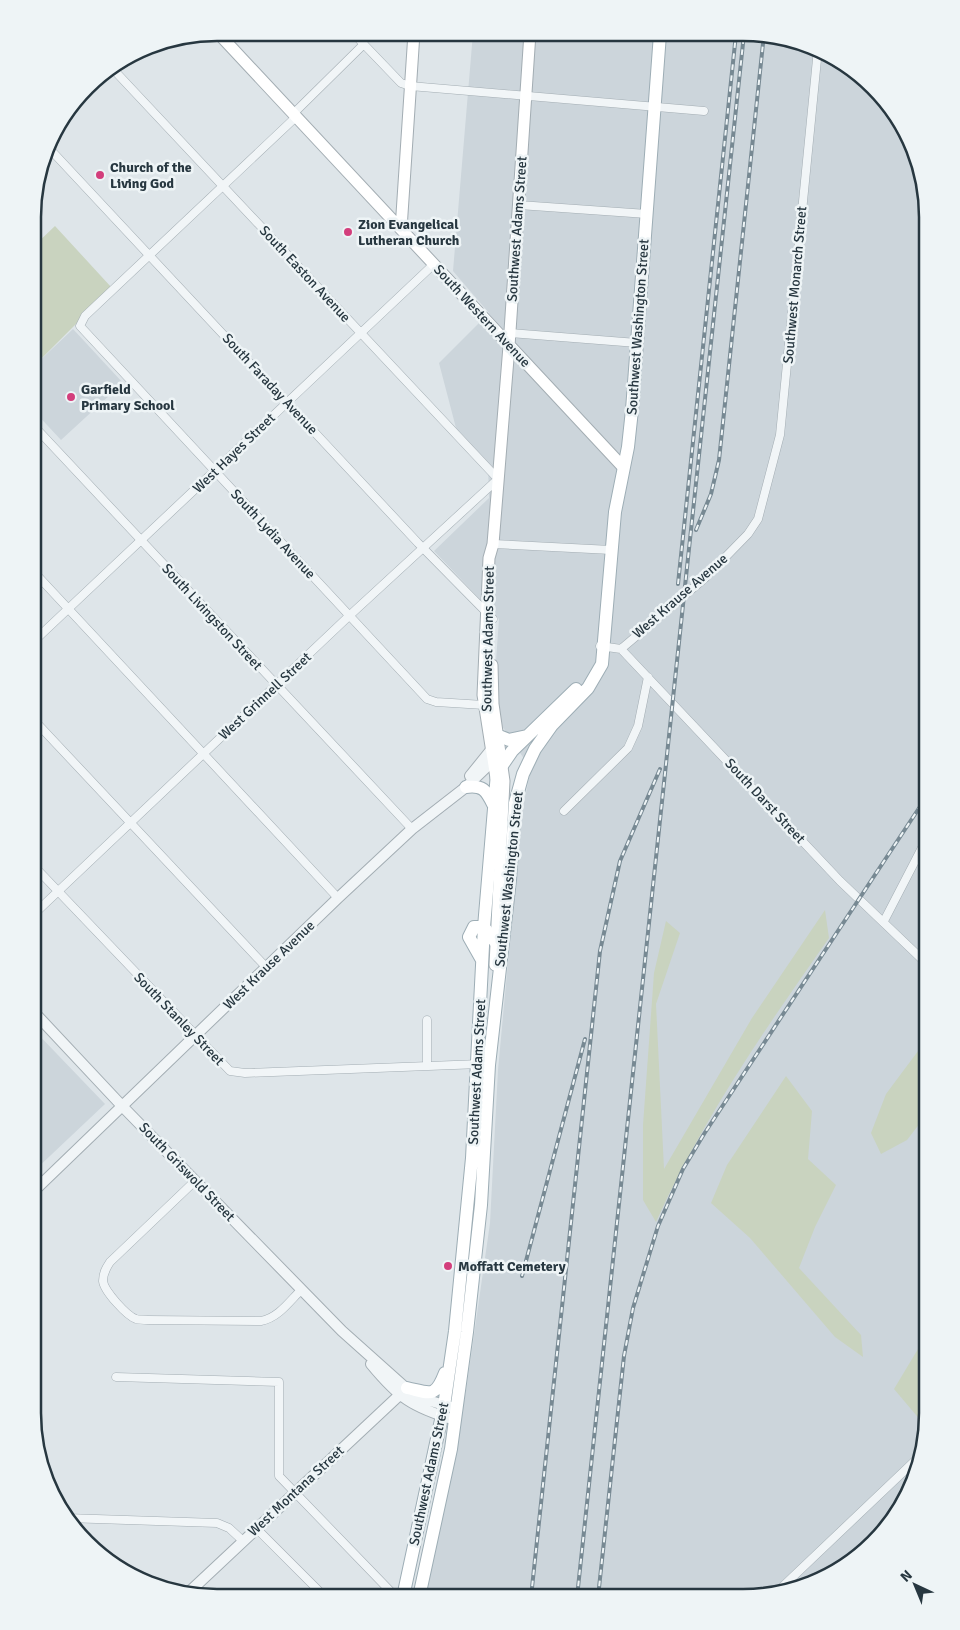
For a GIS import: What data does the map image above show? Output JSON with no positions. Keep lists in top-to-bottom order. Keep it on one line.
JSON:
{"streets":{"main road":["Southwest Adams Street","South Western Avenue","Southwest Washington Street"],"street":["South Easton Avenue","Southwest Monarch Street","South Faraday Avenue","West Hayes Street","South Lydia Avenue","West Krause Avenue","South Livingston Street","West Grinnell Street","South Darst Street","South Stanley Street","South Griswold Street","West Montana Street"]},"crossings":[["Southwest Adams Street","South Easton Avenue"],["Southwest Adams Street","South Western Avenue"],["Southwest Adams Street","Southwest Washington Street"],["Southwest Adams Street","South Faraday Avenue"],["Southwest Adams Street","South Lydia Avenue"],["Southwest Adams Street","West Krause Avenue"],["Southwest Adams Street","West Grinnell Street"],["Southwest Adams Street","South Stanley Street"],["Southwest Adams Street","South Griswold Street"],["South Easton Avenue","West Hayes Street"],["South Easton Avenue","West Grinnell Street"],["Southwest Monarch Street","West Krause Avenue"],["South Western Avenue","Southwest Washington Street"],["South Western Avenue","West Hayes Street"],["Southwest Washington Street","West Krause Avenue"],["South Faraday Avenue","West Hayes Street"],["South Faraday Avenue","South Lydia Avenue"],["South Faraday Avenue","West Grinnell Street"],["West Hayes Street","South Lydia Avenue"],["West Hayes Street","South Livingston Street"],["South Lydia Avenue","West Grinnell Street"],["West Krause Avenue","South Livingston Street"],["West Krause Avenue","South Darst Street"],["West Krause Avenue","South Stanley Street"],["West Krause Avenue","South Griswold Street"],["South Livingston Street","West Grinnell Street"],["West Grinnell Street","South Stanley Street"],["South Griswold Street","West Montana Street"]],"places":["Church of the Living God","Zion Evangelical Lutheran Church","Garfield Primary School","Moffatt Cemetery"],"north":"top left"}
